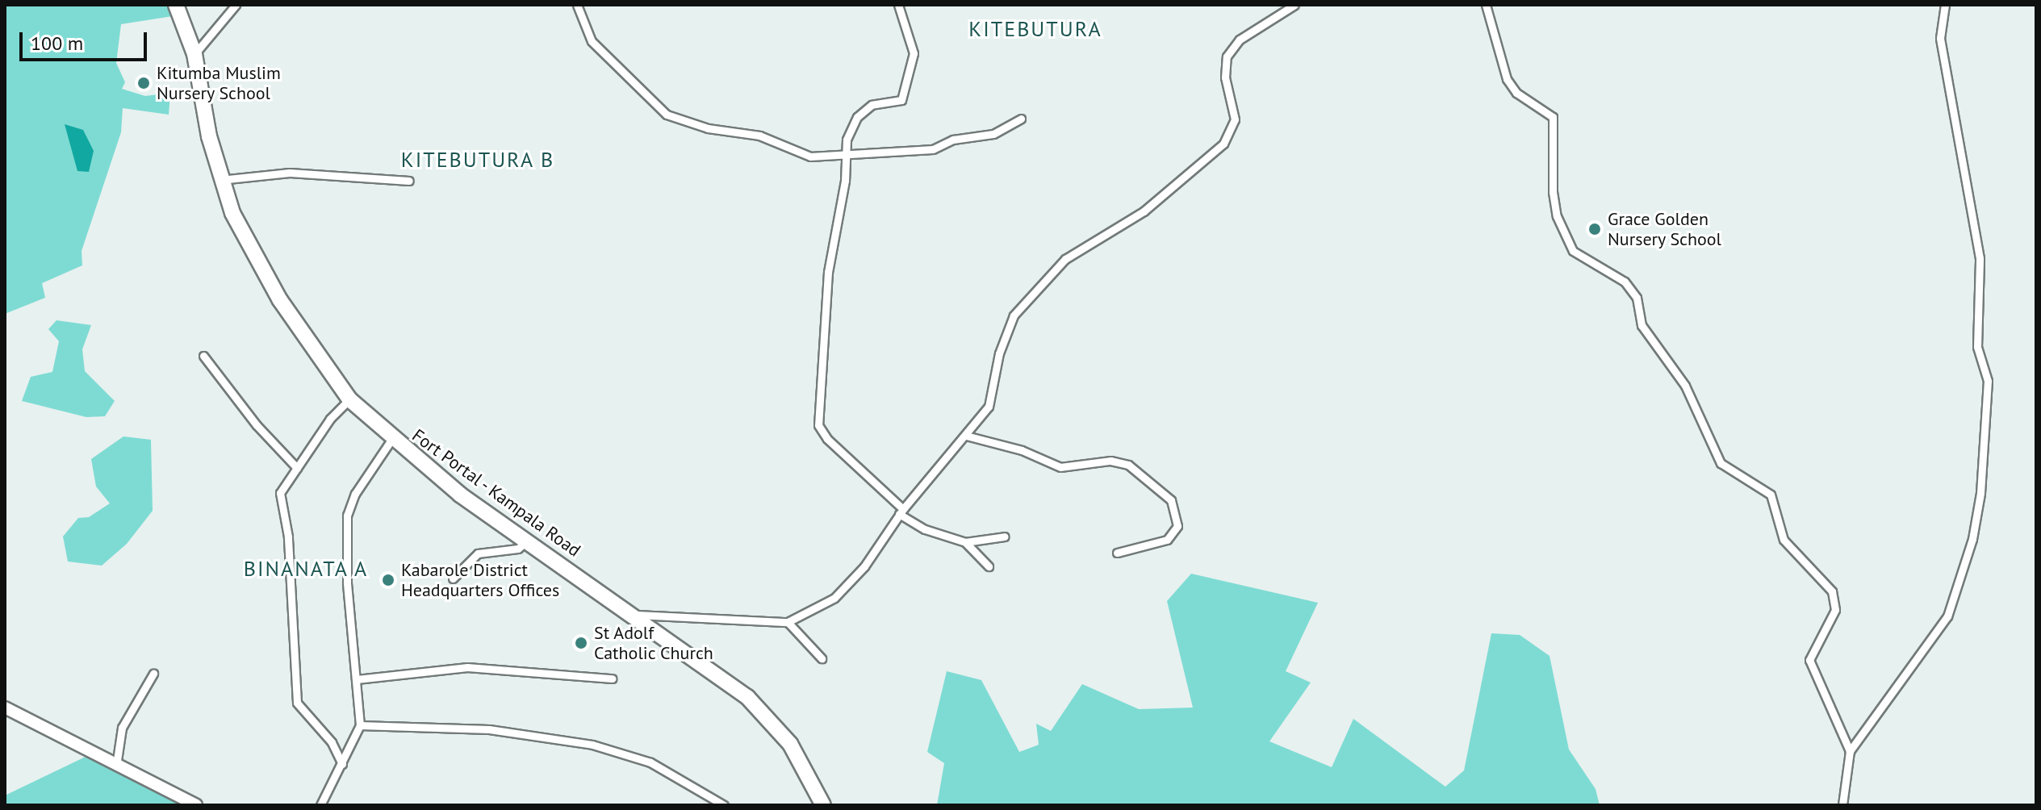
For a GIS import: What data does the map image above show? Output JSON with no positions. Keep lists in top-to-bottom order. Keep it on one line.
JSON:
{"streets":{"highway":["Fort Portal - Kampala Road"]},"districts":["KITEBUTURA","KITEBUTURA B","BINANATA A"],"places":["Kitumba Muslim Nursery School","Grace Golden Nursery School","Kabarole District Headquarters Offices","St Adolf Catholic Church"],"scale_bar":"100 m"}
